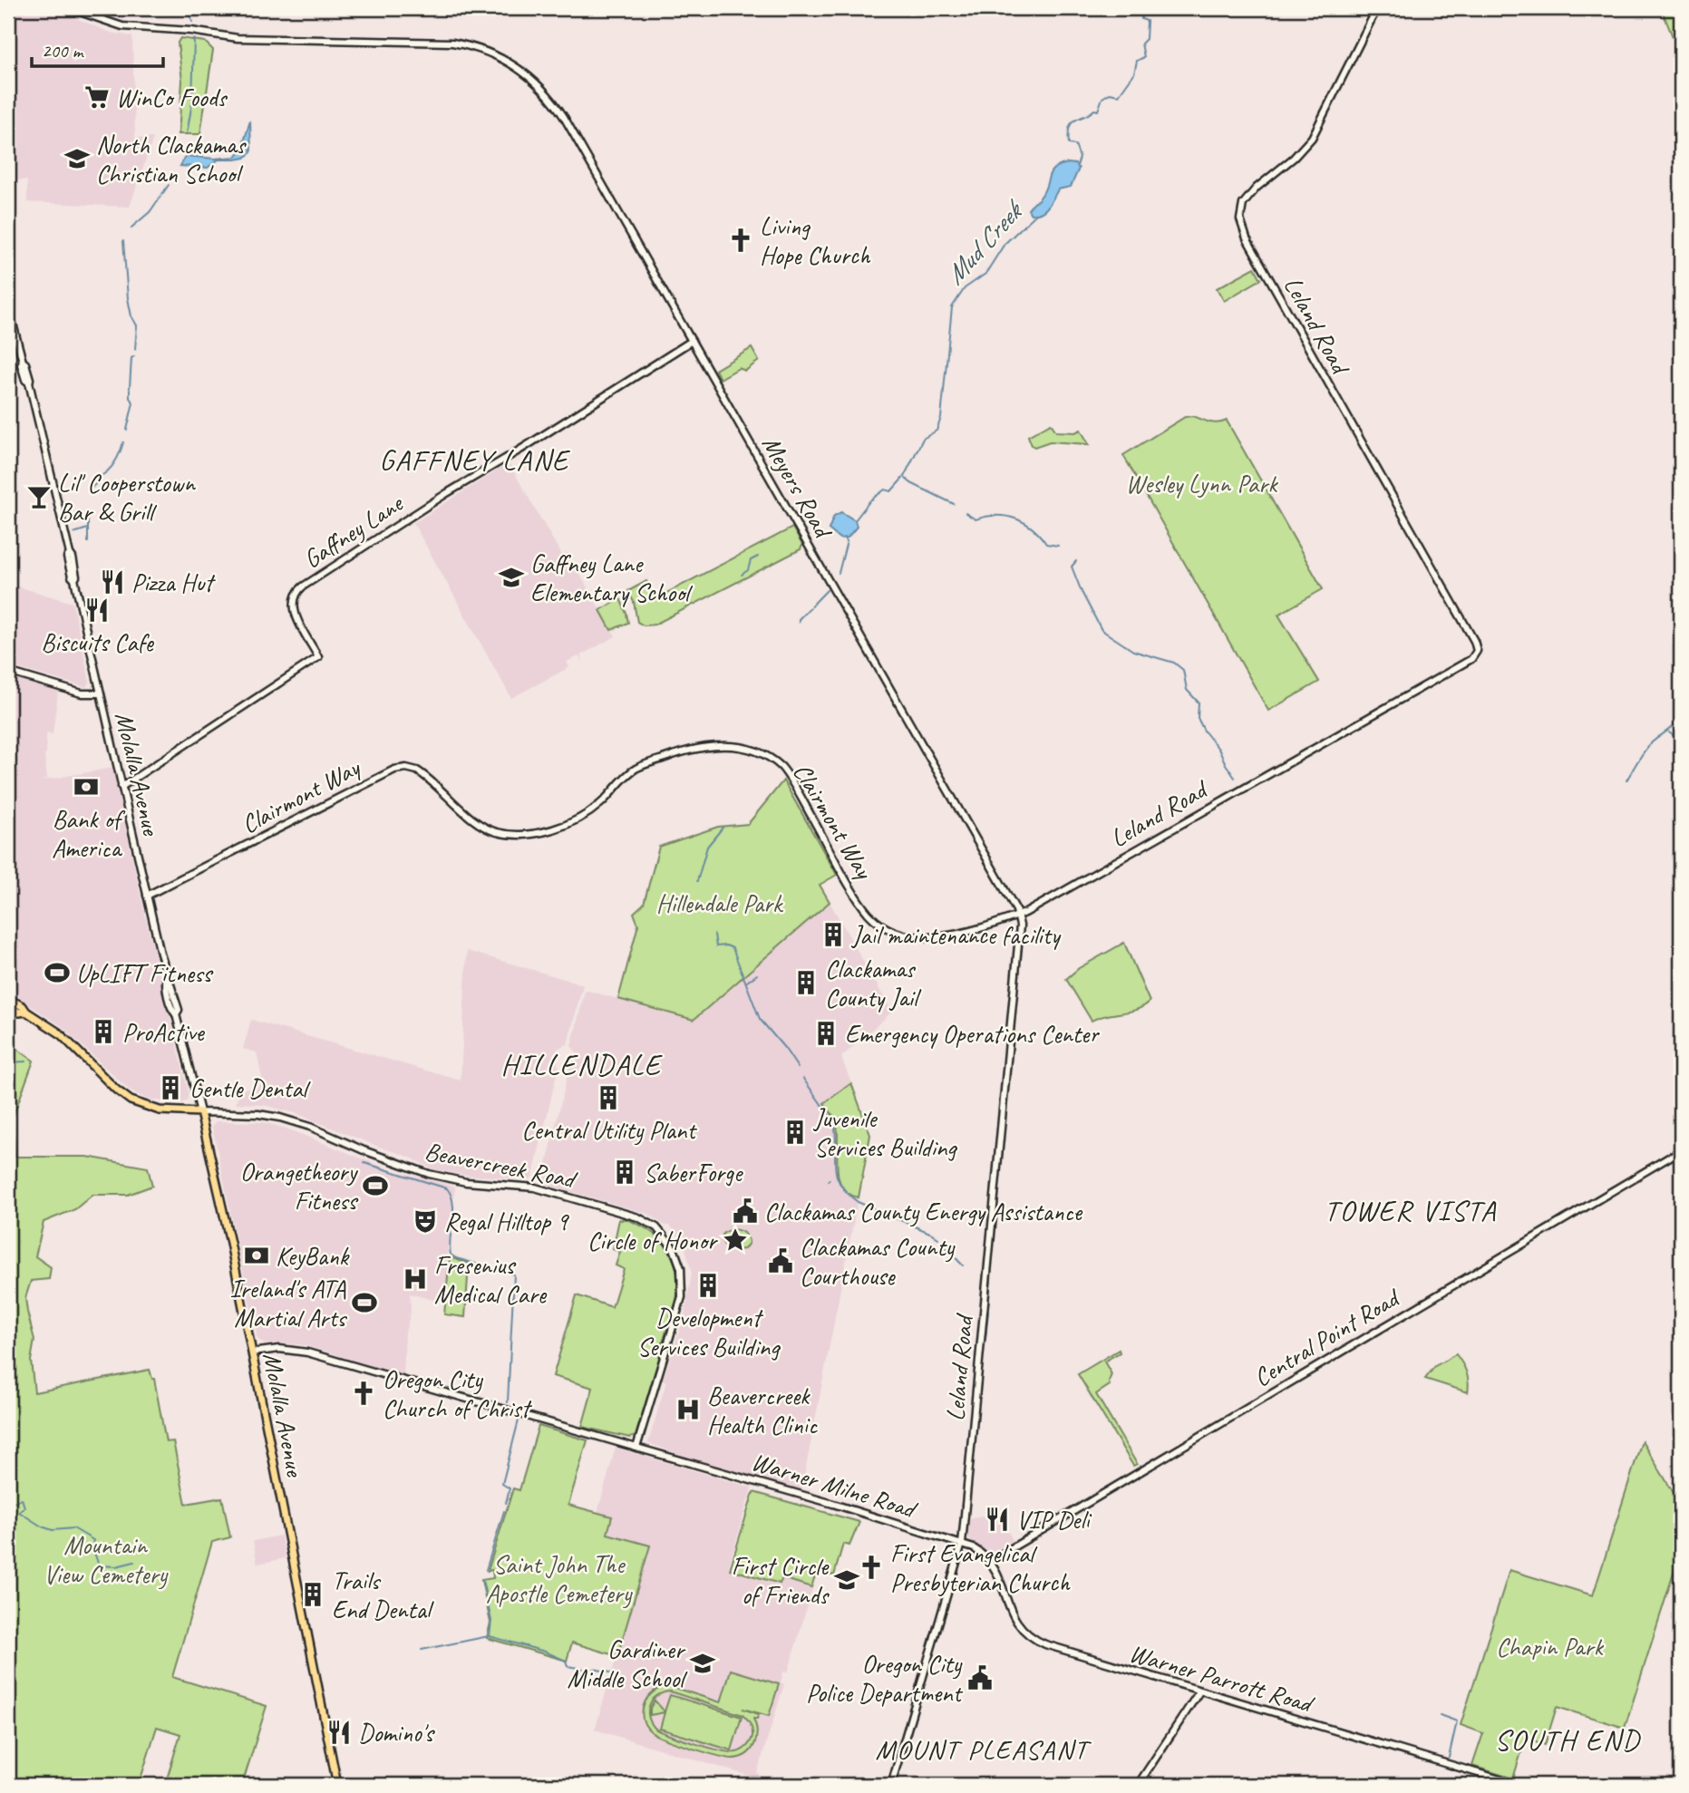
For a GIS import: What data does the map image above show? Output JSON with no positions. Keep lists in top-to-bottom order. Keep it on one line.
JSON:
{"streets":{"main road":["Leland Road","Meyers Road","Gaffney Lane","Molalla Avenue","Clairmont Way","Beavercreek Road","Central Point Road","Warner Milne Road","Warner Parrott Road"]},"crossings":[["Leland Road","Meyers Road"],["Leland Road","Clairmont Way"],["Leland Road","Warner Milne Road"],["Meyers Road","Gaffney Lane"],["Meyers Road","Clairmont Way"],["Gaffney Lane","Molalla Avenue"],["Molalla Avenue","Clairmont Way"],["Molalla Avenue","Beavercreek Road"],["Molalla Avenue","Warner Milne Road"],["Beavercreek Road","Warner Milne Road"],["Central Point Road","Warner Parrott Road"]],"districts":["GAFFNEY LANE","HILLENDALE","TOWER VISTA","SOUTH END","MOUNT PLEASANT"],"water":["Mud Creek"],"parks":["Wesley Lynn Park","Hillendale Park","Mountain View Cemetery","Saint John The Apostle Cemetery","Chapin Park"],"places":{"supermarket":["WinCo Foods"],"school or university":["North Clackamas Christian School","Gaffney Lane Elementary School","First Circle of Friends","Gardiner Middle School"],"church":["Living Hope Church","Oregon City Church of Christ","First Evangelical Presbyterian Church"],"bar":["Lil' Cooperstown Bar & Grill"],"restaurant":["Pizza Hut","Biscuits Cafe","VIP Deli","Domino's"],"bank":["Bank of America","KeyBank"],"building":["Jail maintenance facility","Clackamas County Jail","ProActive","Emergency Operations Center","Gentle Dental","Central Utility Plant","Juvenile Services Building","SaberForge","Development Services Building","Trails End Dental"],"sports":["UpLIFT Fitness","Orangetheory Fitness","Ireland's ATA Martial Arts"],"public building":["Clackamas County Energy Assistance","Clackamas County Courthouse","Oregon City Police Department"],"theatre":["Regal Hilltop 9"],"place":["Circle of Honor"],"hospital":["Fresenius Medical Care","Beavercreek Health Clinic"]},"scale_bar":"200 m"}
